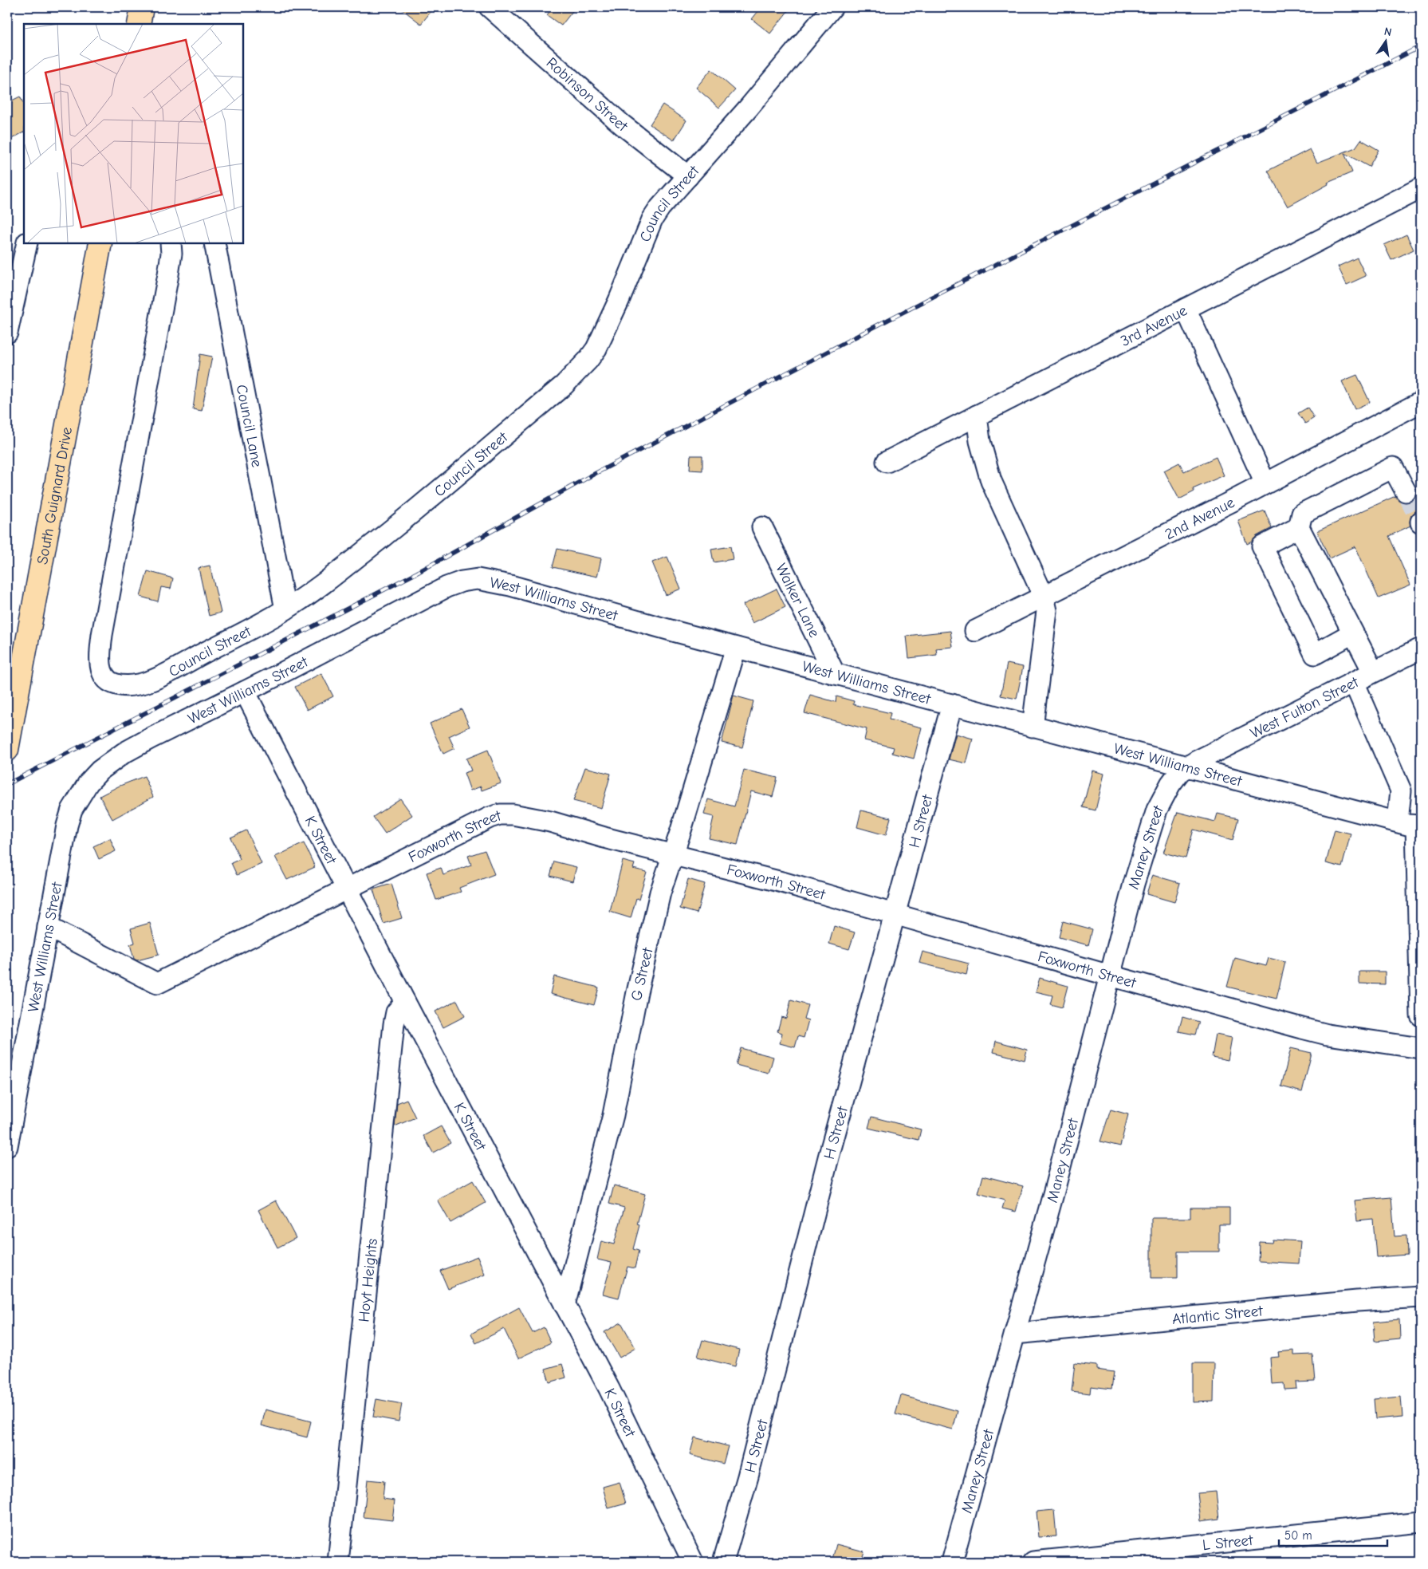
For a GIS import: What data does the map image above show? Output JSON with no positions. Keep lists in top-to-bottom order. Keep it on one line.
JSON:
{"streets":{"highway":["South Guignard Drive"],"street":["Robinson Street","Council Street","3rd Avenue","Council Lane","2nd Avenue","West Williams Street","Walker Lane","West Fulton Street","H Street","Foxworth Street","K Street","Maney Street","G Street","Hoyt Heights","Atlantic Street","L Street"]},"crossings":[["Robinson Street","Council Street"],["Council Street","Council Lane"],["West Williams Street","Walker Lane"],["West Williams Street","West Fulton Street"],["West Williams Street","H Street"],["West Williams Street","Foxworth Street"],["West Williams Street","K Street"],["West Williams Street","Maney Street"],["West Williams Street","G Street"],["West Fulton Street","Maney Street"],["H Street","Foxworth Street"],["Foxworth Street","K Street"],["Foxworth Street","Maney Street"],["Foxworth Street","G Street"],["K Street","G Street"],["K Street","Hoyt Heights"],["Maney Street","Atlantic Street"]],"scale_bar":"50 m","north":"top"}
